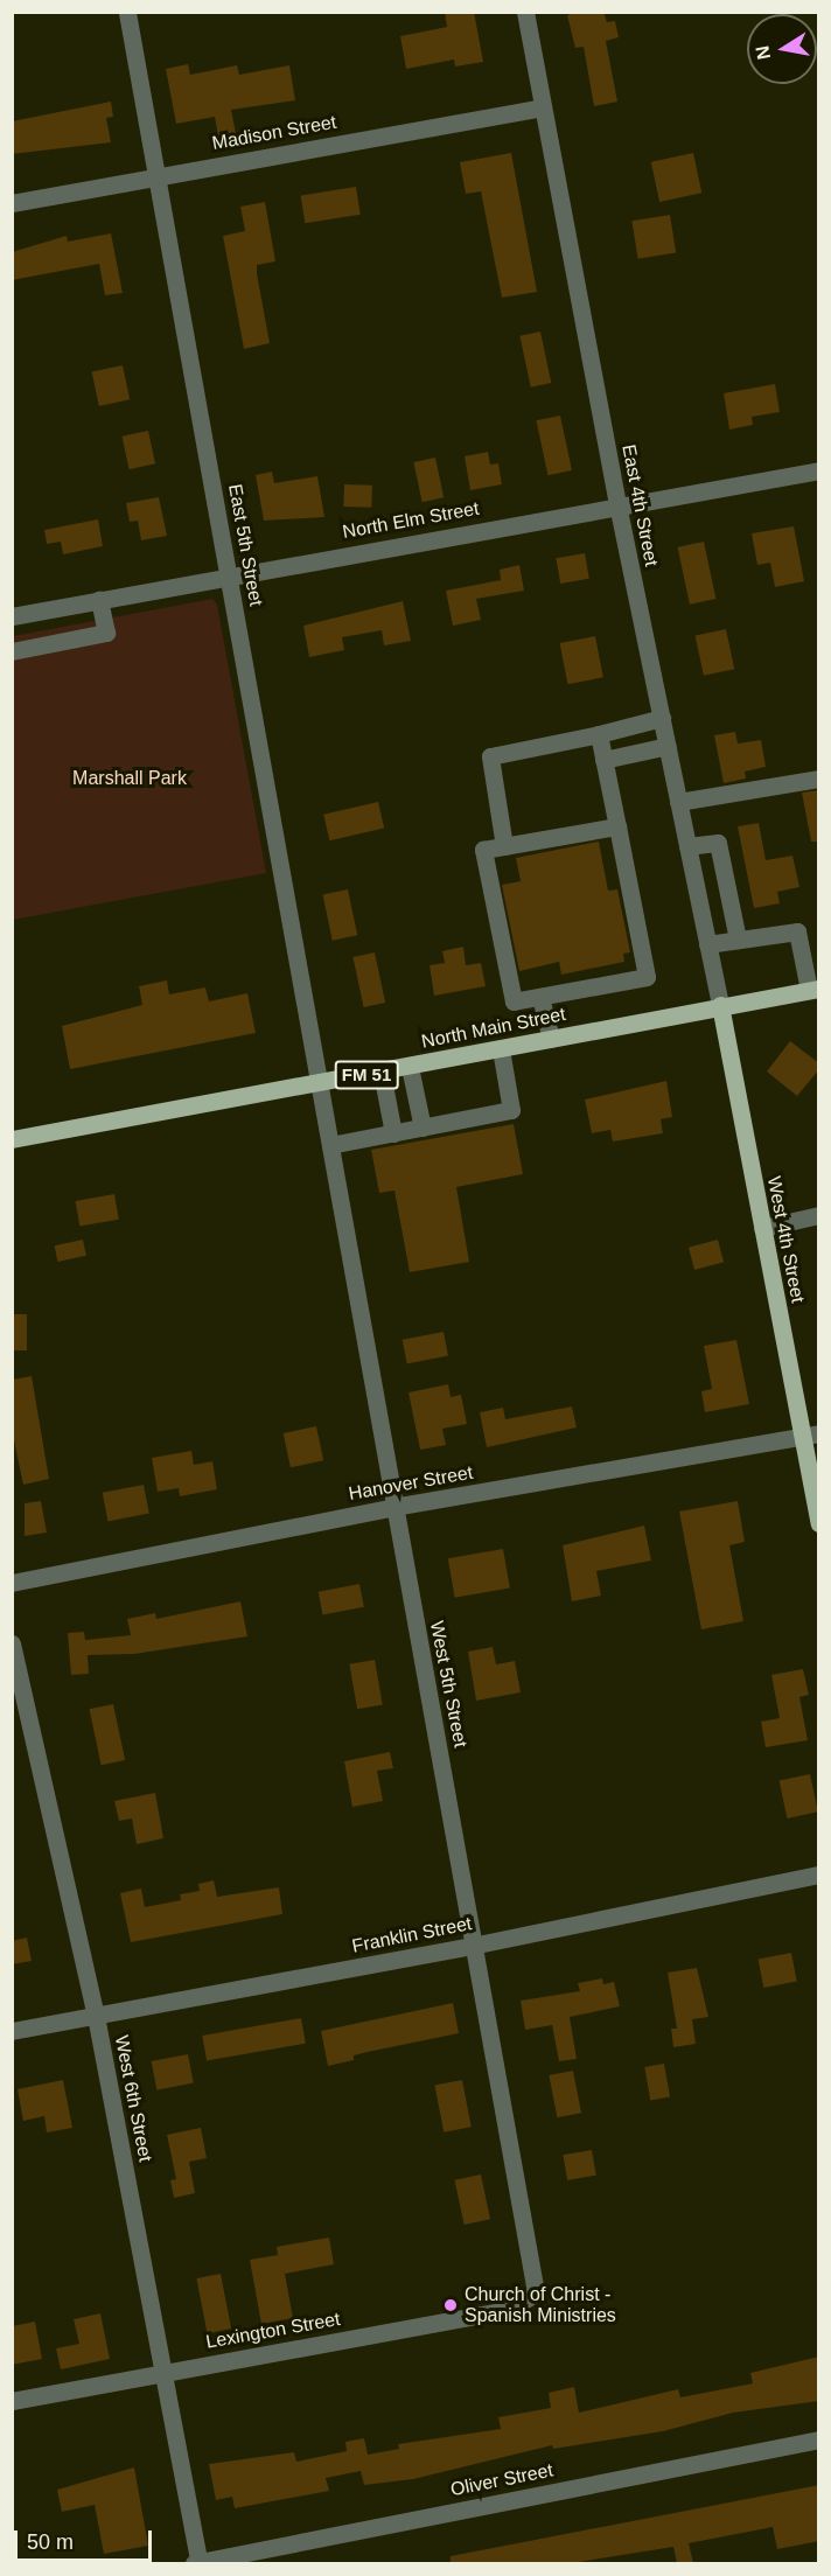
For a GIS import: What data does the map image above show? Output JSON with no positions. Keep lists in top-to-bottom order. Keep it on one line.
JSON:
{"streets":{"main road":["North Main Street","FM 51","West 4th Street"],"street":["Madison Street","East 4th Street","North Elm Street","East 5th Street","Hanover Street","West 5th Street","Franklin Street","West 6th Street","Lexington Street","Oliver Street"]},"crossings":[["Madison Street","East 4th Street"],["Madison Street","East 5th Street"],["East 4th Street","North Elm Street"],["East 4th Street","North Main Street"],["East 4th Street","West 4th Street"],["North Elm Street","East 5th Street"],["East 5th Street","North Main Street"],["East 5th Street","West 5th Street"],["North Main Street","West 4th Street"],["North Main Street","West 5th Street"],["West 4th Street","Hanover Street"],["Hanover Street","West 5th Street"],["West 5th Street","Franklin Street"],["West 5th Street","Lexington Street"],["Franklin Street","West 6th Street"],["West 6th Street","Lexington Street"],["West 6th Street","Oliver Street"]],"parks":["Marshall Park"],"places":["Church of Christ - Spanish Ministries"],"scale_bar":"50 m","north":"left"}
